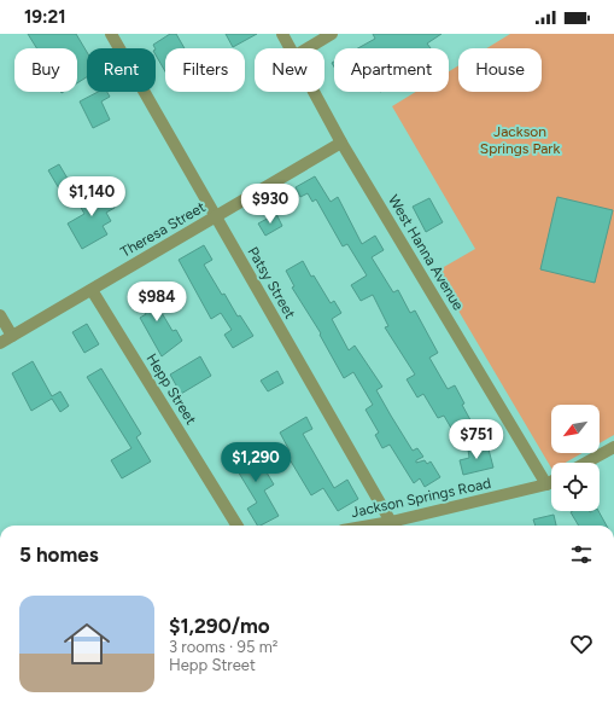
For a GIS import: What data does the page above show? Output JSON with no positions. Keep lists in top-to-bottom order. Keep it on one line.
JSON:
{"streets":{"street":["Theresa Street","West Hanna Avenue","Patsy Street","Hepp Street","Jackson Springs Road"]},"crossings":[["Theresa Street","West Hanna Avenue"],["Theresa Street","Patsy Street"],["Theresa Street","Hepp Street"],["West Hanna Avenue","Jackson Springs Road"],["Patsy Street","Jackson Springs Road"]],"parks":["Jackson Springs Park"],"north":"bottom left","page":{"status":"19:21","chip":["Buy","Rent","Filters","New","Apartment","House"],"price":["$1,140","$930","$984","$751","$1,290"],"heading":"5 homes","list":[{"name":"$1,290/mo","note":"3 rooms · 95 m² · Hepp Street"}]}}
